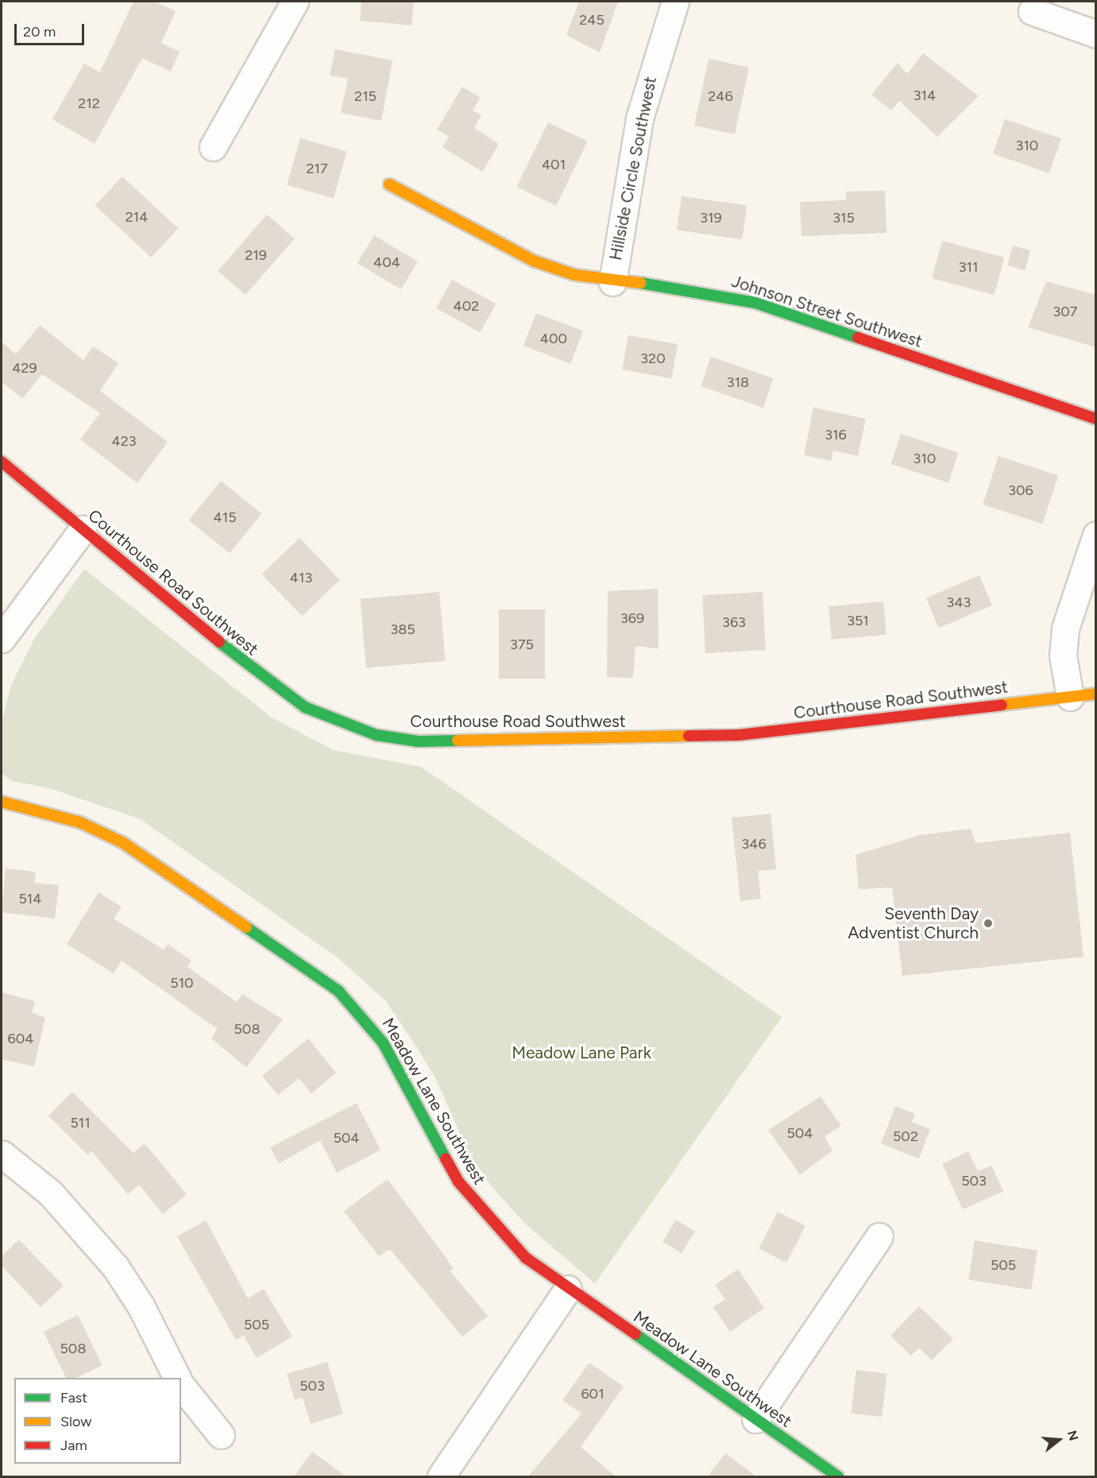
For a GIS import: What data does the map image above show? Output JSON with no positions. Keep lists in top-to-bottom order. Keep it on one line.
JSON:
{"streets":{"street":["Hillside Circle Southwest","Johnson Street Southwest","Courthouse Road Southwest","Meadow Lane Southwest"]},"crossings":[["Hillside Circle Southwest","Johnson Street Southwest"]],"parks":["Meadow Lane Park"],"places":["Seventh Day Adventist Church"],"house_numbers":["245","314","215","246","212","310","401","217","214","319","315","219","404","311","402","307","400","320","429","318","316","423","310","306","415","413","343","369","351","363","385","375","346","514","510","508","604","511","504","502","504","503","505","505","508","503","601"],"legend":["Fast","Slow","Jam"],"scale_bar":"20 m","north":"right"}
